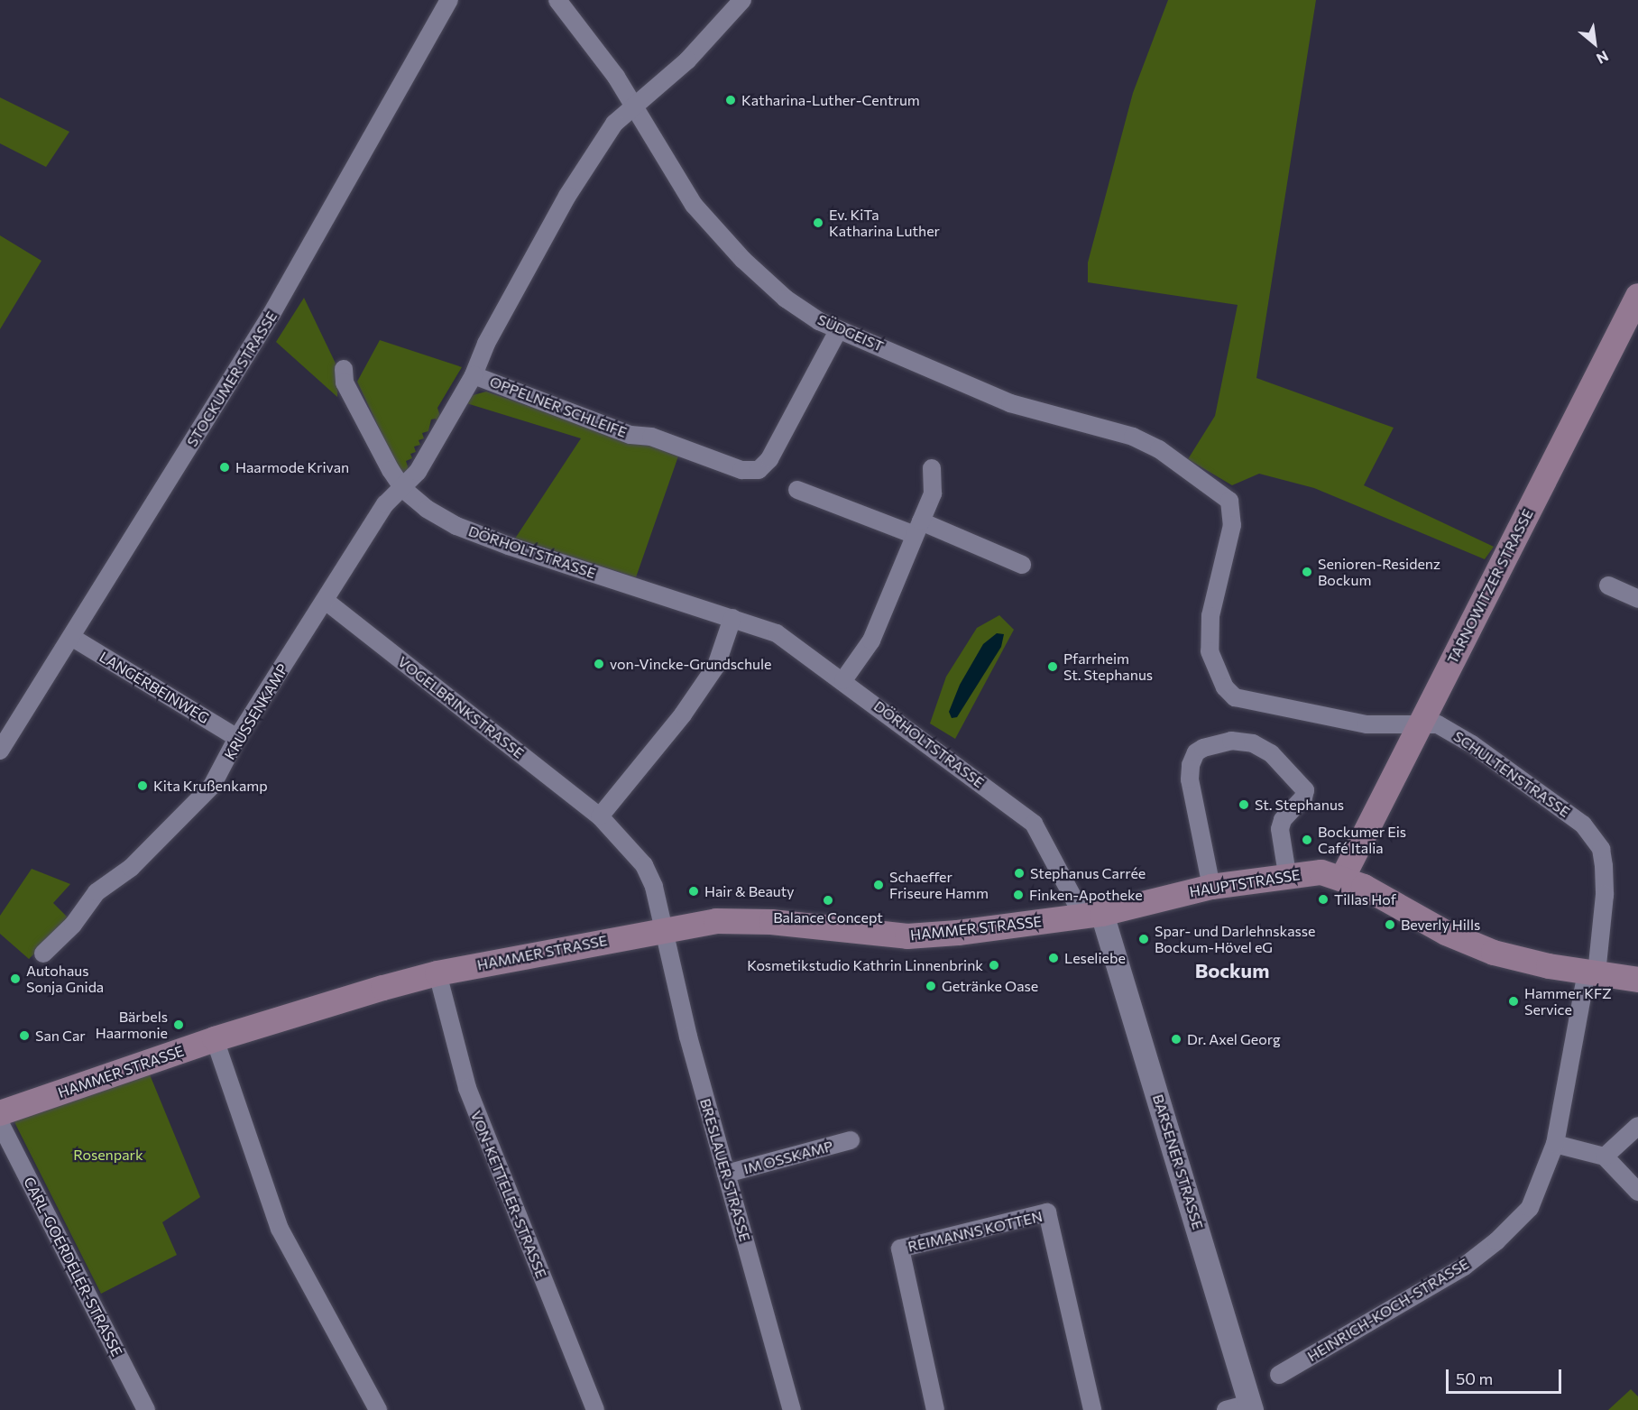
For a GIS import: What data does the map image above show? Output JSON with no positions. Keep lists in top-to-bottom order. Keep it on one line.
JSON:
{"streets":{"main road":["TARNOWITZER STRASSE","HAUPTSTRASSE","HAMMER STRASSE"],"street":["SÜDGEIST","STOCKUMER STRASSE","OPPELNER SCHLEIFE","DÖRHOLTSTRASSE","LANGERBEINWEG","VOGELBRINKSTRASSE","KRUSSENKAMP","SCHULTENSTRASSE","IM OSSKAMP","BARSENER STRASSE","BRESLAUER STRASSE","VON-KETTELER-STRASSE","REIMANNS KOTTEN","CARL-GOERDELER-STRASSE","HEINRICH-KOCH-STRASSE"]},"crossings":[["SÜDGEIST","OPPELNER SCHLEIFE"],["SÜDGEIST","SCHULTENSTRASSE"],["STOCKUMER STRASSE","LANGERBEINWEG"],["DÖRHOLTSTRASSE","HAUPTSTRASSE"],["DÖRHOLTSTRASSE","HAMMER STRASSE"],["DÖRHOLTSTRASSE","BARSENER STRASSE"],["TARNOWITZER STRASSE","SCHULTENSTRASSE"],["TARNOWITZER STRASSE","HAUPTSTRASSE"],["LANGERBEINWEG","KRUSSENKAMP"],["VOGELBRINKSTRASSE","KRUSSENKAMP"],["VOGELBRINKSTRASSE","HAMMER STRASSE"],["VOGELBRINKSTRASSE","BRESLAUER STRASSE"],["SCHULTENSTRASSE","HAUPTSTRASSE"],["SCHULTENSTRASSE","HEINRICH-KOCH-STRASSE"],["HAUPTSTRASSE","HAMMER STRASSE"],["HAUPTSTRASSE","BARSENER STRASSE"],["HAUPTSTRASSE","HEINRICH-KOCH-STRASSE"],["HAMMER STRASSE","BARSENER STRASSE"],["HAMMER STRASSE","BRESLAUER STRASSE"],["HAMMER STRASSE","VON-KETTELER-STRASSE"],["IM OSSKAMP","BRESLAUER STRASSE"]],"districts":["Bockum"],"parks":["Rosenpark"],"places":["Katharina-Luther-Centrum","Ev. KiTa Katharina Luther","Haarmode Krivan","Senioren-Residenz Bockum","von-Vincke-Grundschule","Pfarrheim St. Stephanus","Kita Krußenkamp","St. Stephanus","Bockumer Eis Café Italia","Stephanus Carrée","Schaeffer Friseure Hamm","Hair & Beauty","Finken-Apotheke","Tillas Hof","Balance Concept","Beverly Hills","Spar- und Darlehnskasse Bockum-Hövel eG","Leseliebe","Kosmetikstudio Kathrin Linnenbrink","Autohaus Sonja Gnida","Getränke Oase","Hammer KFZ Service","Bärbels Haarmonie","San Car","Dr. Axel Georg"],"scale_bar":"50 m","north":"bottom right"}
